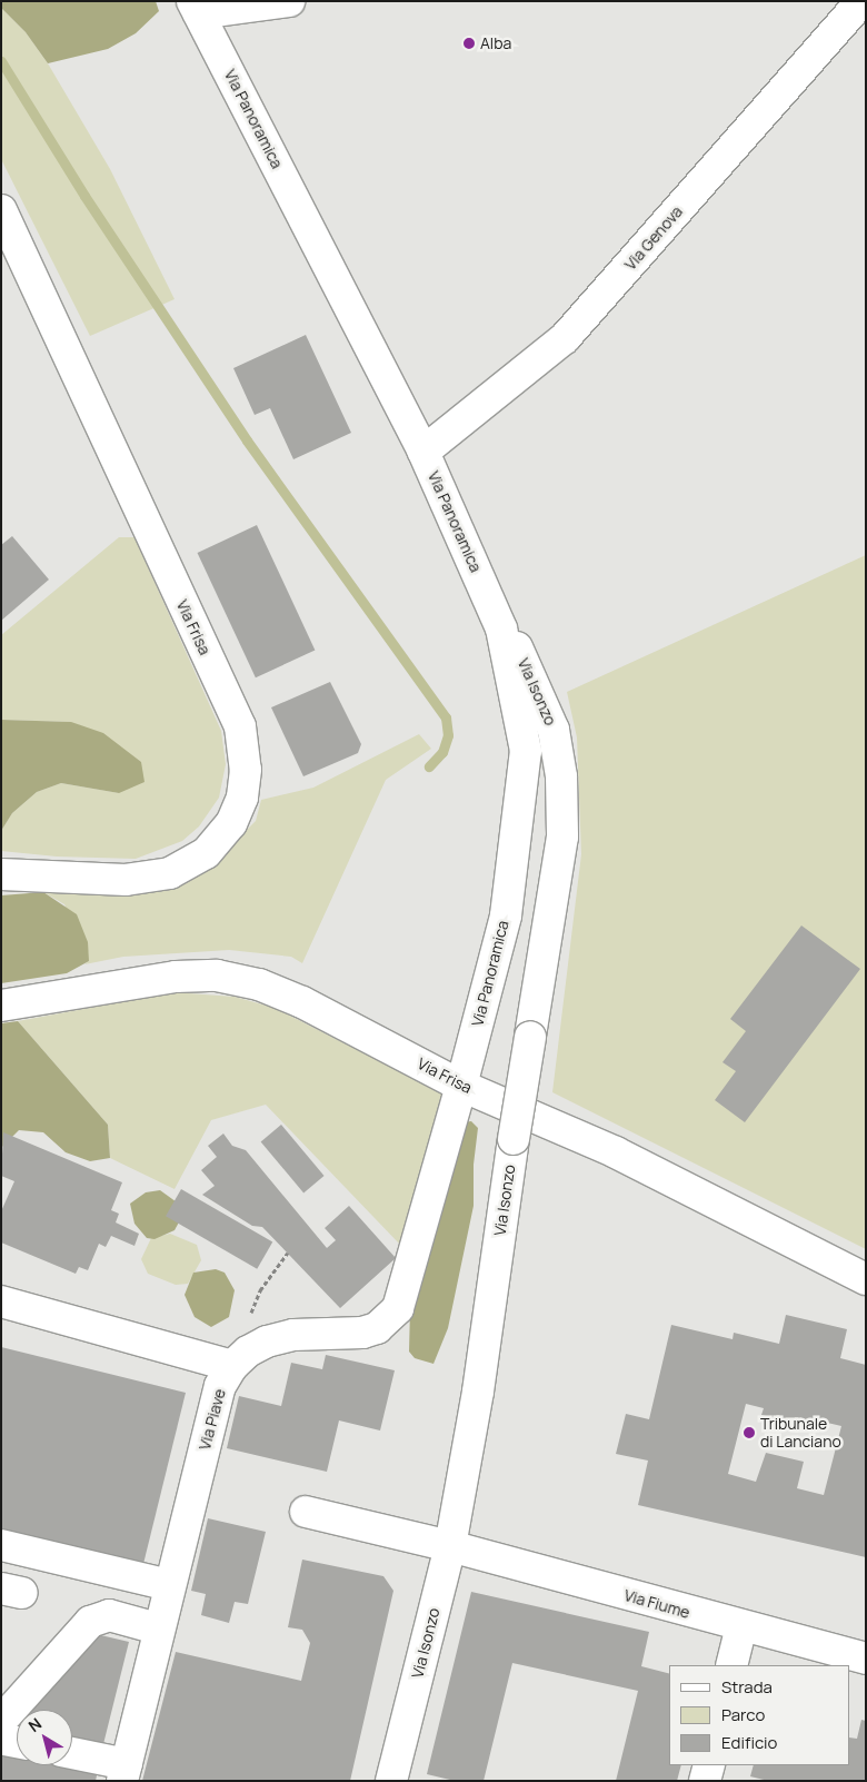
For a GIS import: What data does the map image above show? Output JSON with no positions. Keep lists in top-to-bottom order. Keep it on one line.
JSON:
{"streets":{"street":["Via Panoramica","Via Genova","Via Frisa","Via Isonzo","Via Piave","Via Fiume"]},"crossings":[["Via Panoramica","Via Genova"],["Via Panoramica","Via Frisa"],["Via Panoramica","Via Isonzo"],["Via Isonzo","Via Fiume"]],"places":["Alba","Tribunale di Lanciano"],"legend":["Strada","Parco","Edificio"],"north":"top left"}
